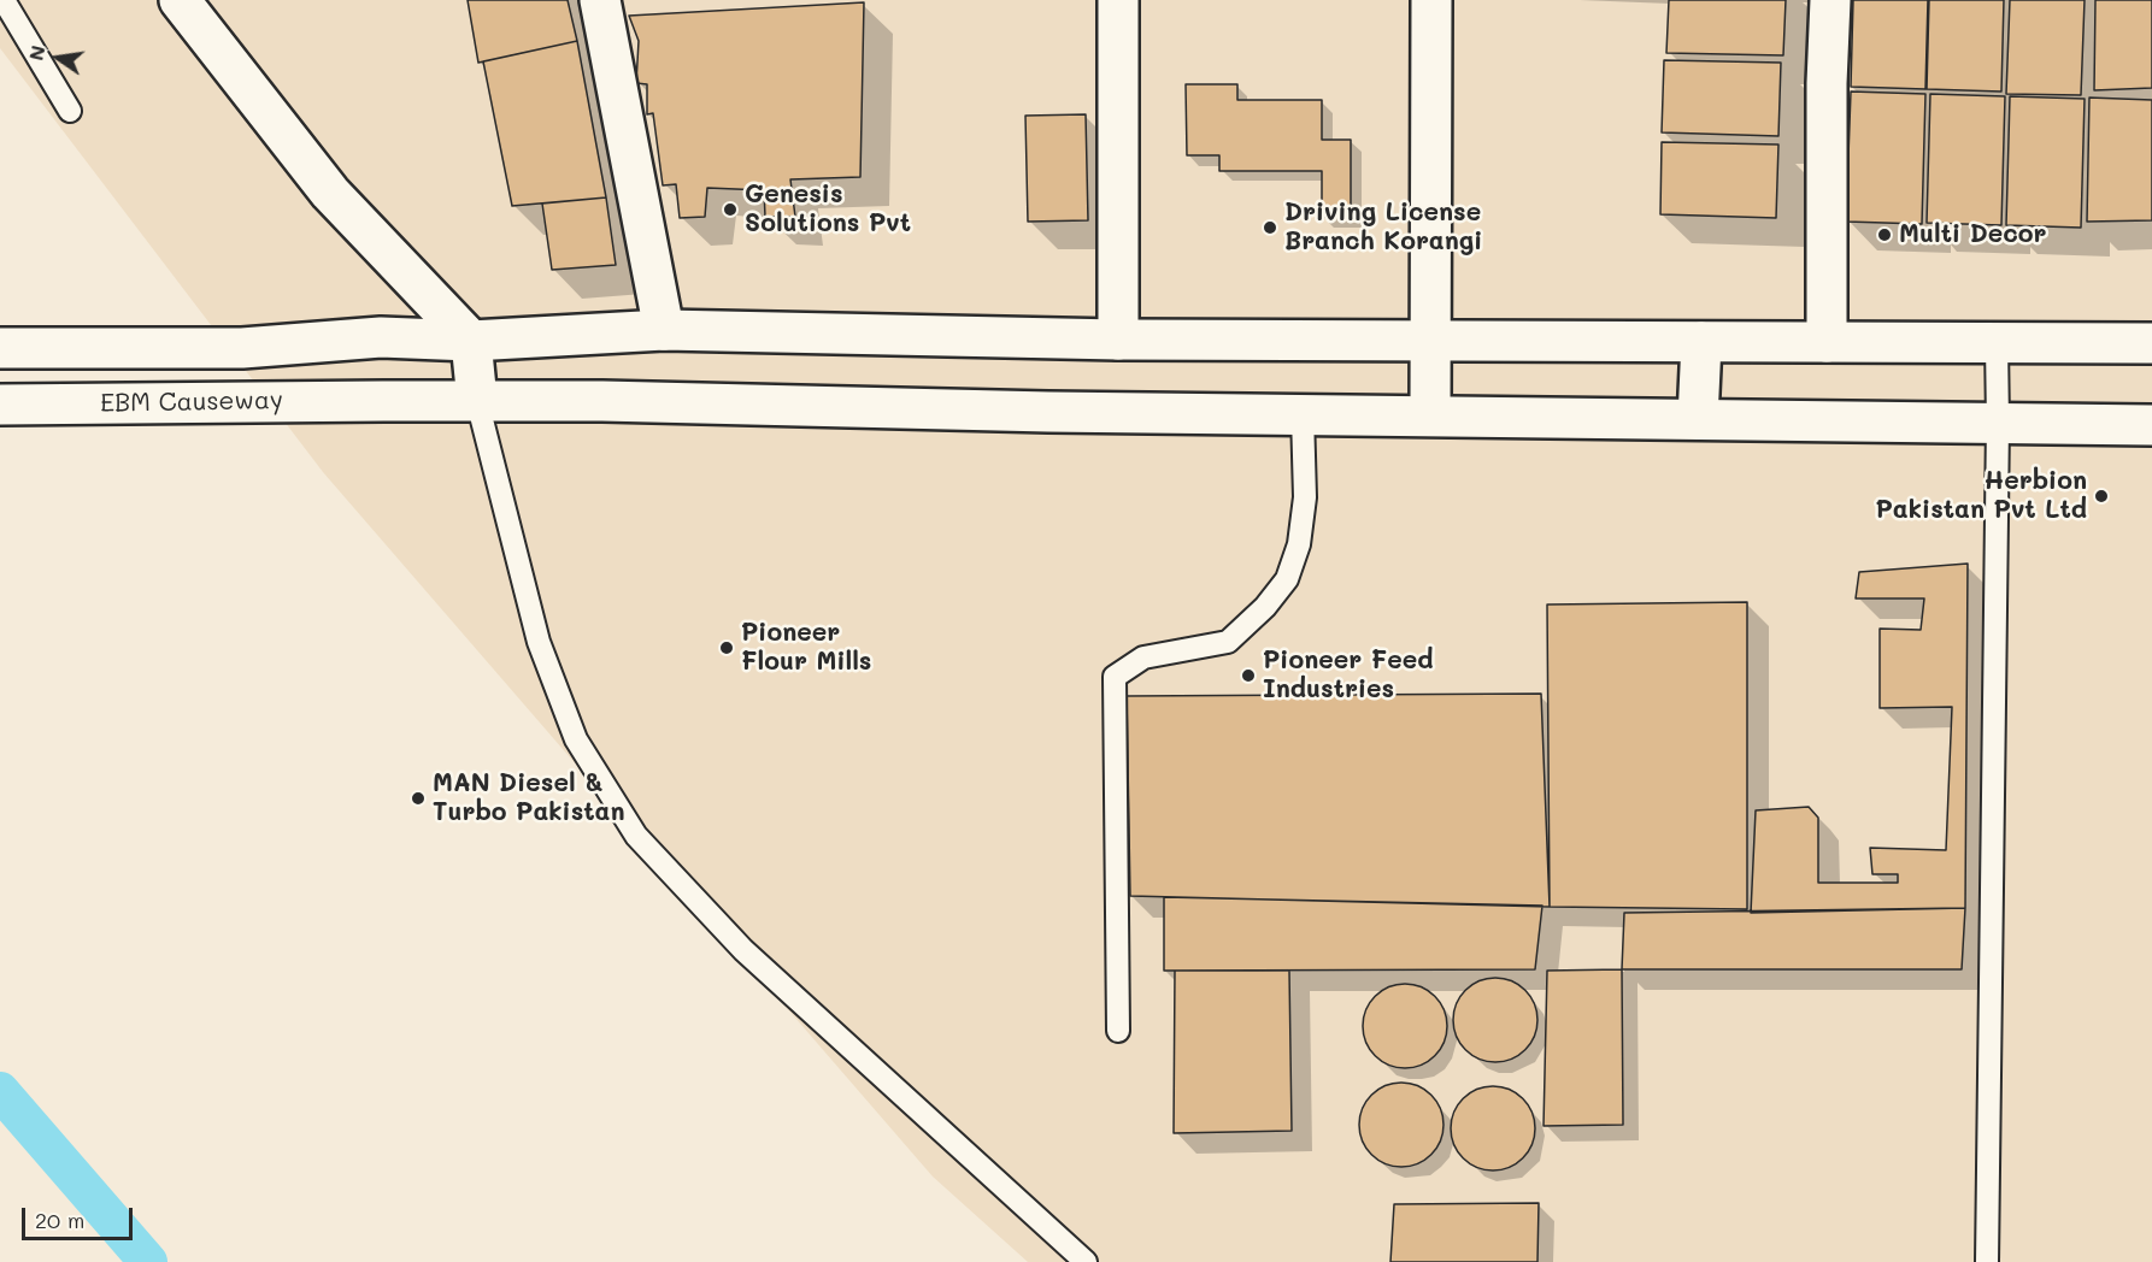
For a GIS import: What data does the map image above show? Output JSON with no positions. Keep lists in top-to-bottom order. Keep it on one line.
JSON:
{"streets":{"main road":["EBM Causeway"]},"places":["Genesis Solutions Pvt","Driving License Branch Korangi","Multi Decor","Herbion Pakistan Pvt Ltd","Pioneer Flour Mills","Pioneer Feed Industries","MAN Diesel & Turbo Pakistan"],"scale_bar":"20 m","north":"left"}
